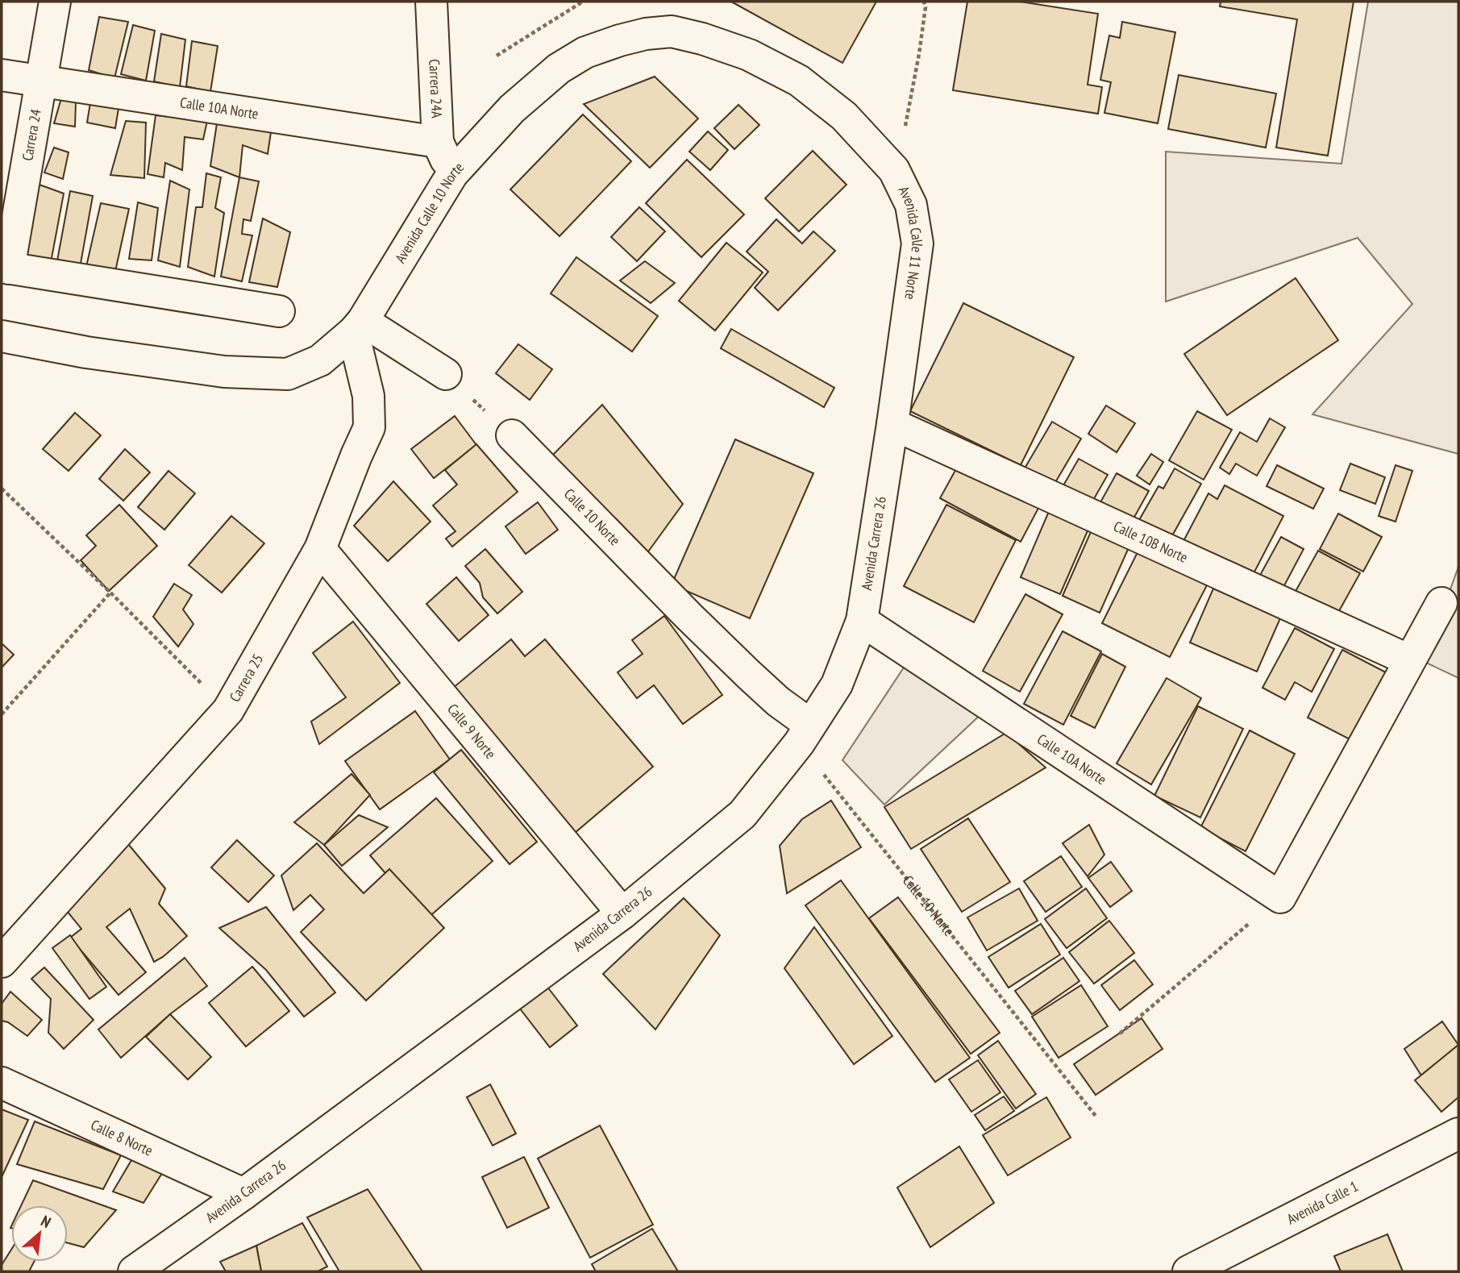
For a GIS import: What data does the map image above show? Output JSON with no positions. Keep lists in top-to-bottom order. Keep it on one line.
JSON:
{"streets":{"street":["Carrera 24A","Calle 10A Norte","Carrera 24","Avenida Calle 10 Norte","Avenida Calle 11 Norte","Calle 10 Norte","Calle 10B Norte","Avenida Carrera 26","Carrera 25","Calle 9 Norte","Calle 8 Norte","Avenida Calle 1"]},"crossings":[["Carrera 24A","Calle 10A Norte"],["Carrera 24A","Avenida Calle 10 Norte"],["Calle 10A Norte","Carrera 24"],["Calle 10A Norte","Avenida Carrera 26"],["Avenida Calle 10 Norte","Avenida Calle 11 Norte"],["Avenida Calle 10 Norte","Carrera 25"],["Avenida Calle 11 Norte","Calle 10B Norte"],["Avenida Calle 11 Norte","Avenida Carrera 26"],["Calle 10 Norte","Avenida Carrera 26"],["Calle 10B Norte","Avenida Carrera 26"],["Avenida Carrera 26","Calle 9 Norte"],["Avenida Carrera 26","Calle 8 Norte"],["Carrera 25","Calle 9 Norte"]],"north":"top right"}
